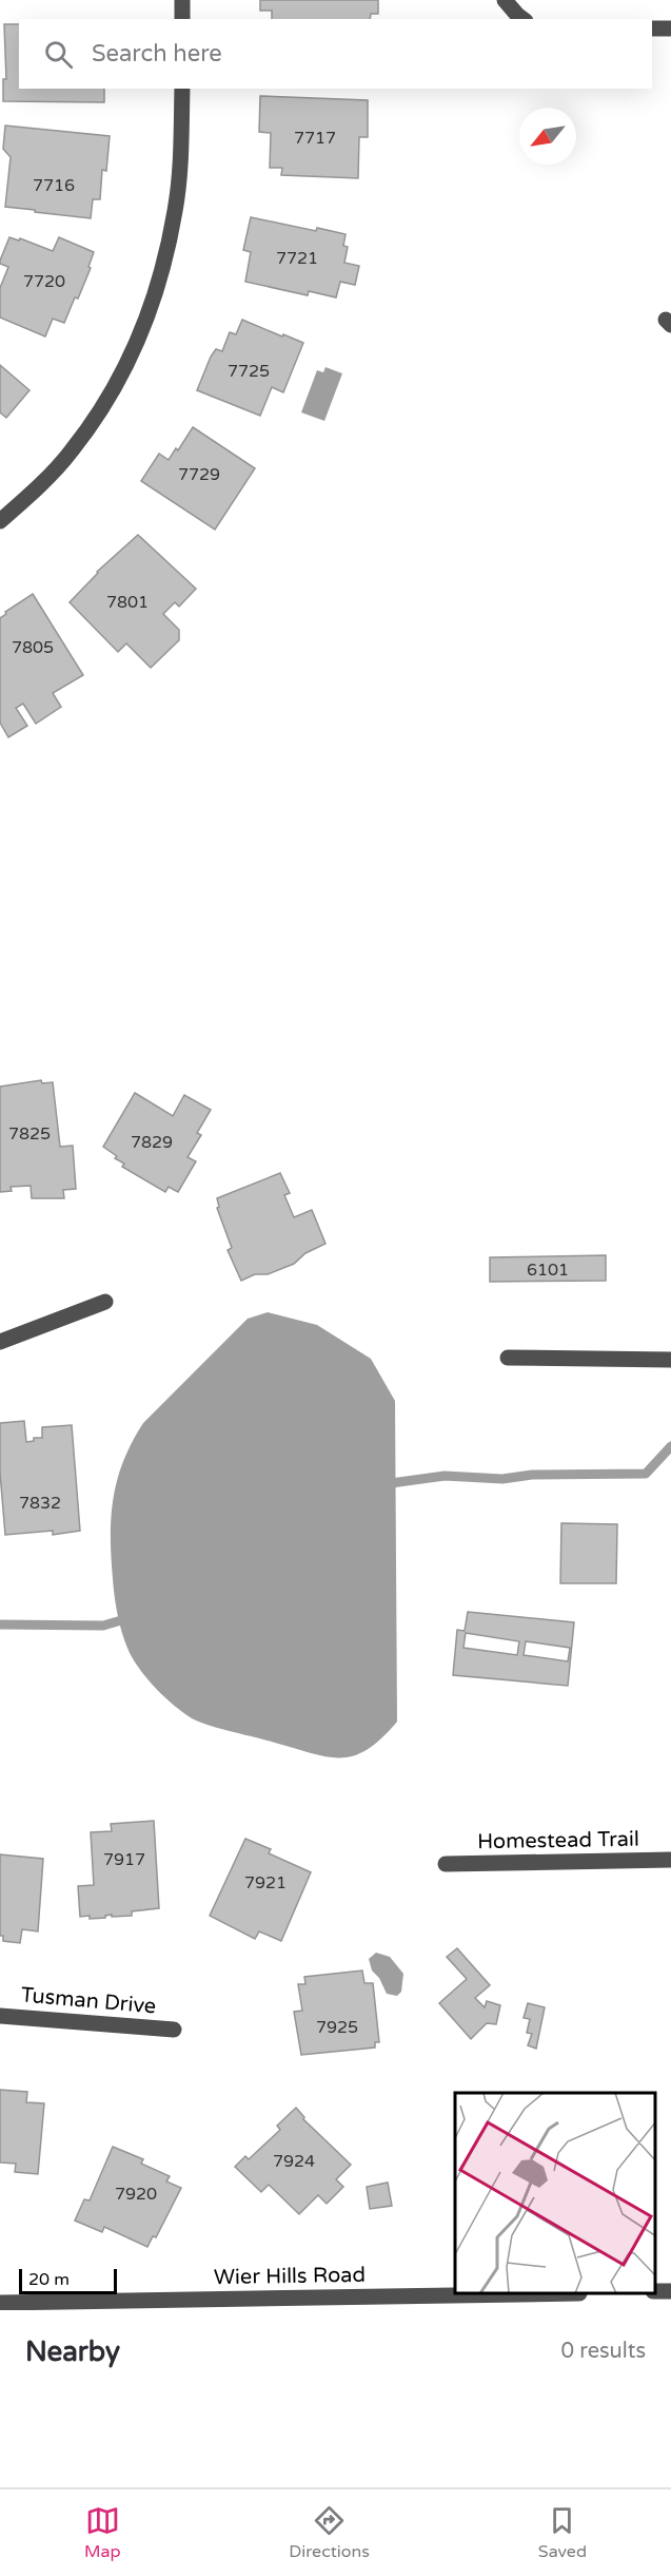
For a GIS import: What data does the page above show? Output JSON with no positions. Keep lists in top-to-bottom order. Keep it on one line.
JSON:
{"streets":{"street":["Homestead Trail","Tusman Drive","Wier Hills Road"]},"house_numbers":["7717","7716","7721","7720","7725","7729","7801","7805","7825","7829","6101","7832","7917","7921","7925","7924","7920"],"scale_bar":"20 m","north":"bottom left","page":{"search":"Search here","scale":"20 m","heading":["Nearby","0 results"],"nav":["Map","Directions","Saved"]}}
